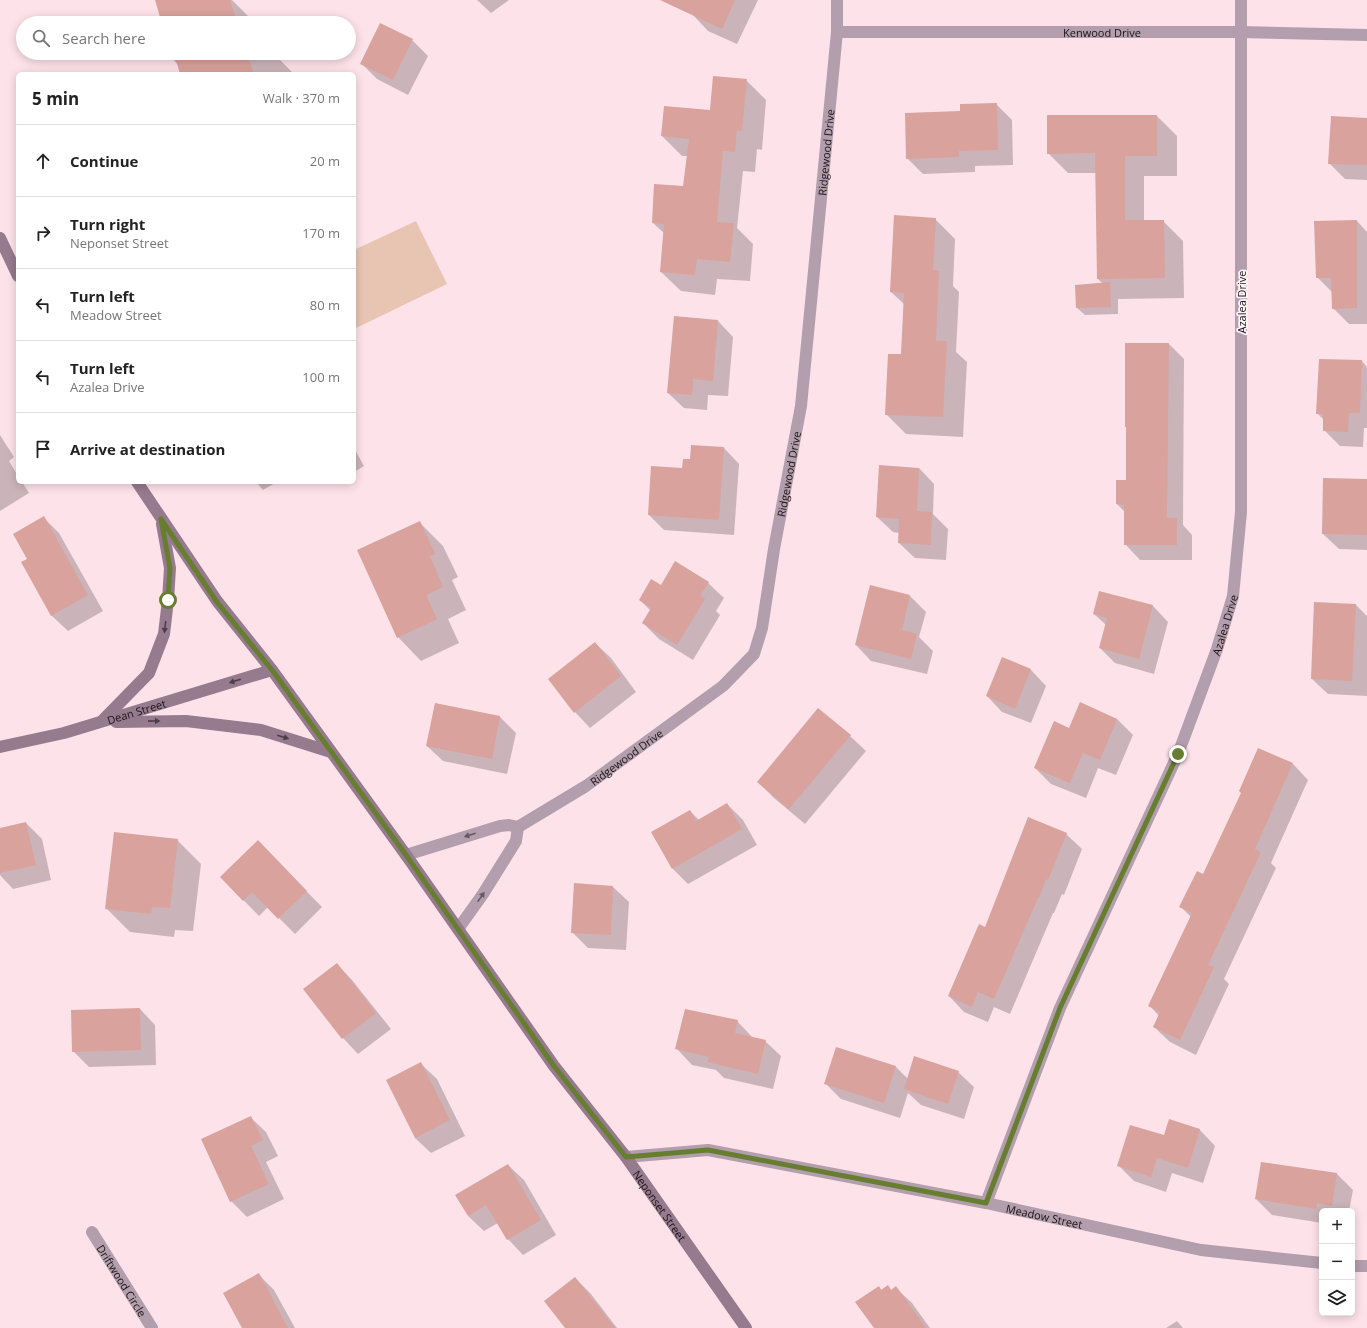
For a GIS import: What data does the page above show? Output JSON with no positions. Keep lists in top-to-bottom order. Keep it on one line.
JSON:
{"streets":{"main road":["Dean Street","Neponset Street"],"street":["Kenwood Drive","Ridgewood Drive","Azalea Drive","Meadow Street","Driftwood Circle"]},"crossings":[["Kenwood Drive","Ridgewood Drive"],["Kenwood Drive","Azalea Drive"],["Azalea Drive","Meadow Street"],["Dean Street","Neponset Street"],["Neponset Street","Meadow Street"]],"page":{"search":"Search here","heading":["5 min","Walk · 370 m"],"list":[["Continue","20 m"],["Turn right","Neponset Street","170 m"],["Turn left","Meadow Street","80 m"],["Turn left","Azalea Drive","100 m"],"Arrive at destination"],"map_buttons":["+","−"]}}
